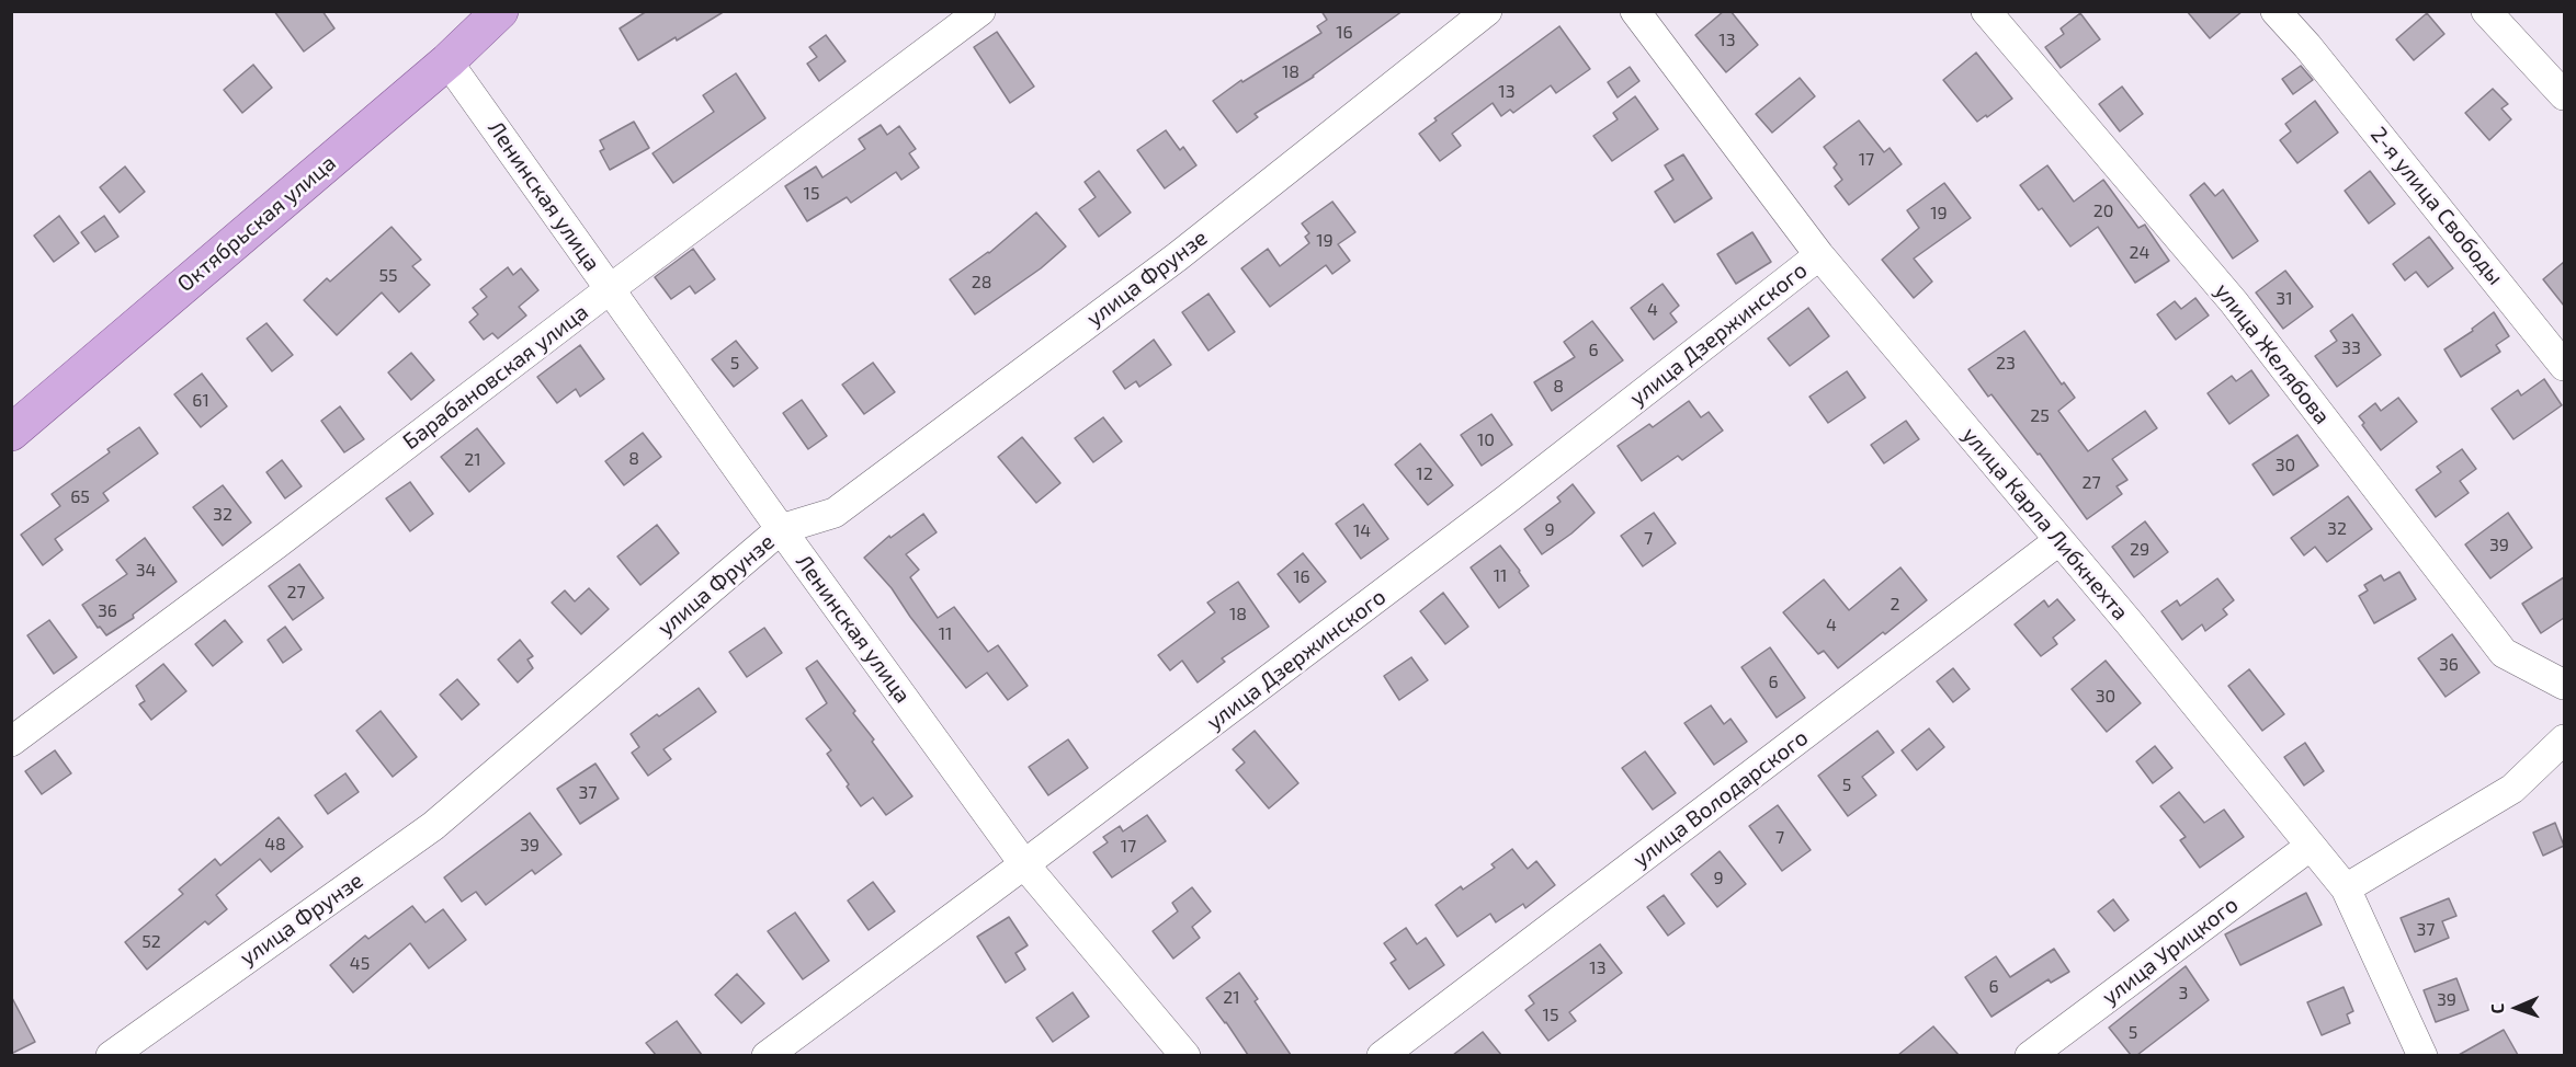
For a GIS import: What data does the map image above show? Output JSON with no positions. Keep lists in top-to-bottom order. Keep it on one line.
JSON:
{"streets":{"main road":["Октябрьская улица"],"street":["Ленинская улица","2-я улица Свободы","улица Фрунзе","улица Дзержинского","улица Желябова","Барабановская улица","улица Карла Либкнехта","улица Володарского","улица Урицкого"]},"crossings":[["Ленинская улица","Октябрьская улица"],["Ленинская улица","улица Фрунзе"],["Ленинская улица","улица Дзержинского"],["Ленинская улица","Барабановская улица"],["улица Дзержинского","улица Карла Либкнехта"],["улица Карла Либкнехта","улица Володарского"],["улица Карла Либкнехта","улица Урицкого"]],"house_numbers":["16","13","18","13","17","15","20","19","19","24","55","28","31","4","33","6","5","23","8","61","25","10","8","21","30","12","27","65","32","32","9","14","7","39","29","34","11","16","27","2","36","18","4","11","36","6","30","5","37","7","48","39","17","9","37","52","45","13","6","3","21","39","15","5"],"north":"left"}
